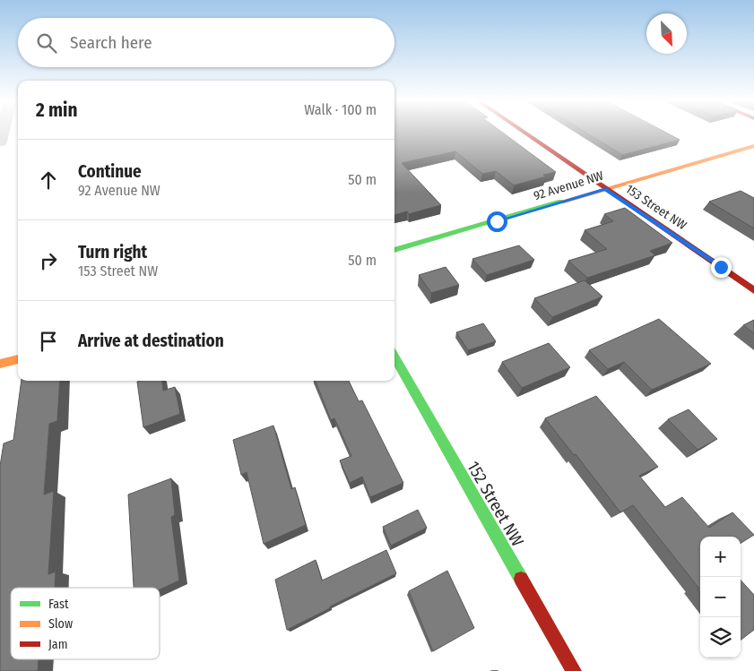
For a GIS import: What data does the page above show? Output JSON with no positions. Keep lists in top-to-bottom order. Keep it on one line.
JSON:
{"streets":{"street":["92 Avenue NW","153 Street NW","152 Street NW"]},"crossings":[["92 Avenue NW","153 Street NW"]],"legend":["Fast","Slow","Jam"],"north":"bottom right","page":{"search":"Search here","heading":["2 min","Walk · 100 m"],"list":[["Continue","92 Avenue NW","50 m"],["Turn right","153 Street NW","50 m"],"Arrive at destination"],"map_buttons":["+","−"]}}
